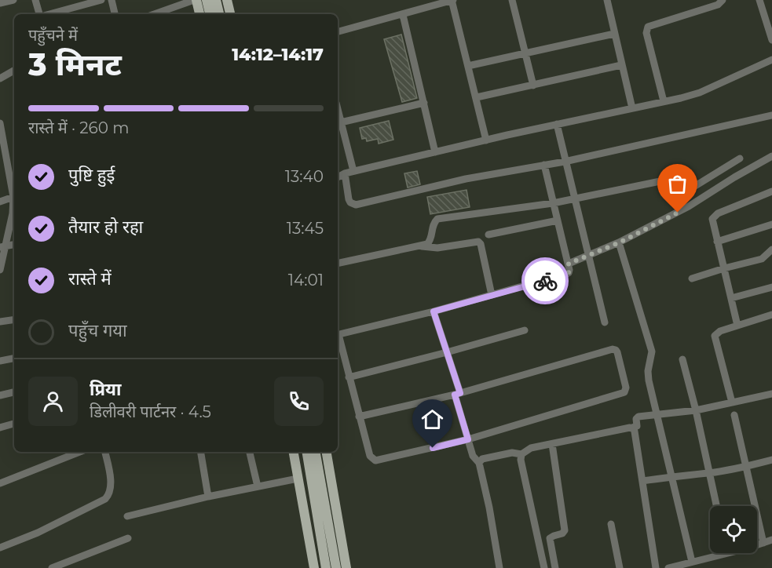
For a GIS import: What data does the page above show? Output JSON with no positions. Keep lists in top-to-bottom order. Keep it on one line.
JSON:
{"page":{"heading":["3 मिनट","पहुँचने में","14:12–14:17"],"panel":["प्रिया","डिलीवरी पार्टनर · 4.5"],"bar":"रास्ते में · 260 m","list":[["पुष्टि हुई","13:40"],["तैयार हो रहा","13:45"],["रास्ते में","14:01"],"पहुँच गया"]}}
